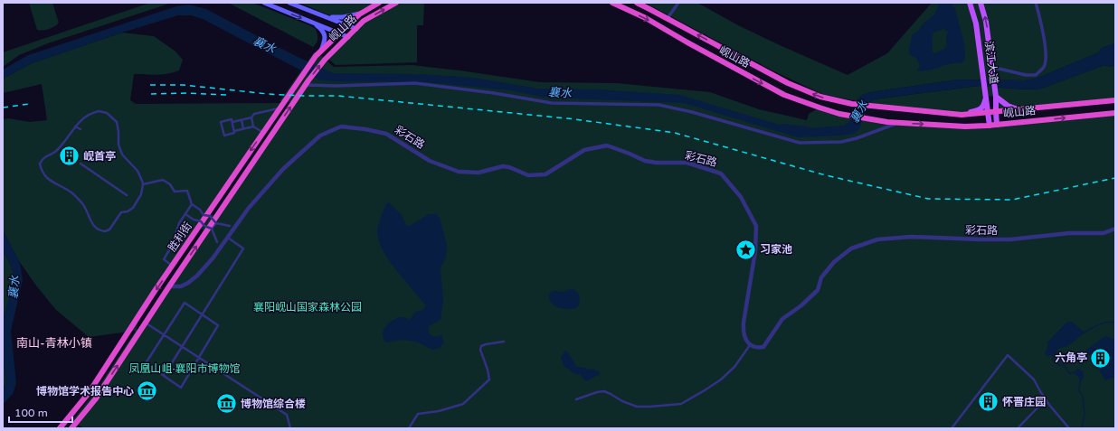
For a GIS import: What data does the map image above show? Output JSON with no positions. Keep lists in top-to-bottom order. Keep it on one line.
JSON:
{"streets":{"highway":["岘山路","胜利街"],"main road":["滨江大道"],"street":["彩石路"]},"crossings":[["岘山路","滨江大道"],["岘山路","胜利街"],["彩石路","胜利街"]],"districts":["南山-青林小镇"],"water":["襄水"],"parks":["襄阳岘山国家森林公园","凤凰山岨·襄阳市博物馆"],"places":{"building":["岘首亭","六角亭","怀晋庄园"],"place":["习家池"],"museum":["博物馆学术报告中心","博物馆综合楼"]},"scale_bar":"100 m"}
